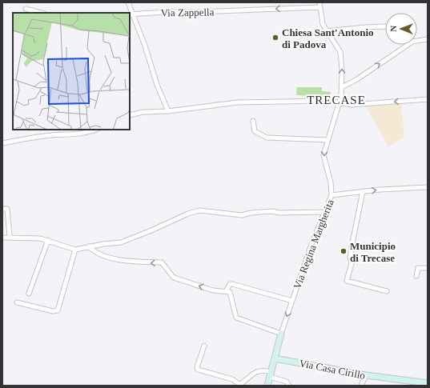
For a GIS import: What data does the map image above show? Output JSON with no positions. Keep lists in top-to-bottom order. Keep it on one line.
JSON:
{"streets":{"street":["Via Zappella","Via Regina Margherita","Via Casa Cirillo"]},"crossings":[["Via Zappella","Via Regina Margherita"],["Via Regina Margherita","Via Casa Cirillo"]],"one_way":["Via Zappella"],"districts":["TRECASE"],"places":["Chiesa Sant'Antonio di Padova","Municipio di Trecase"],"north":"left"}
